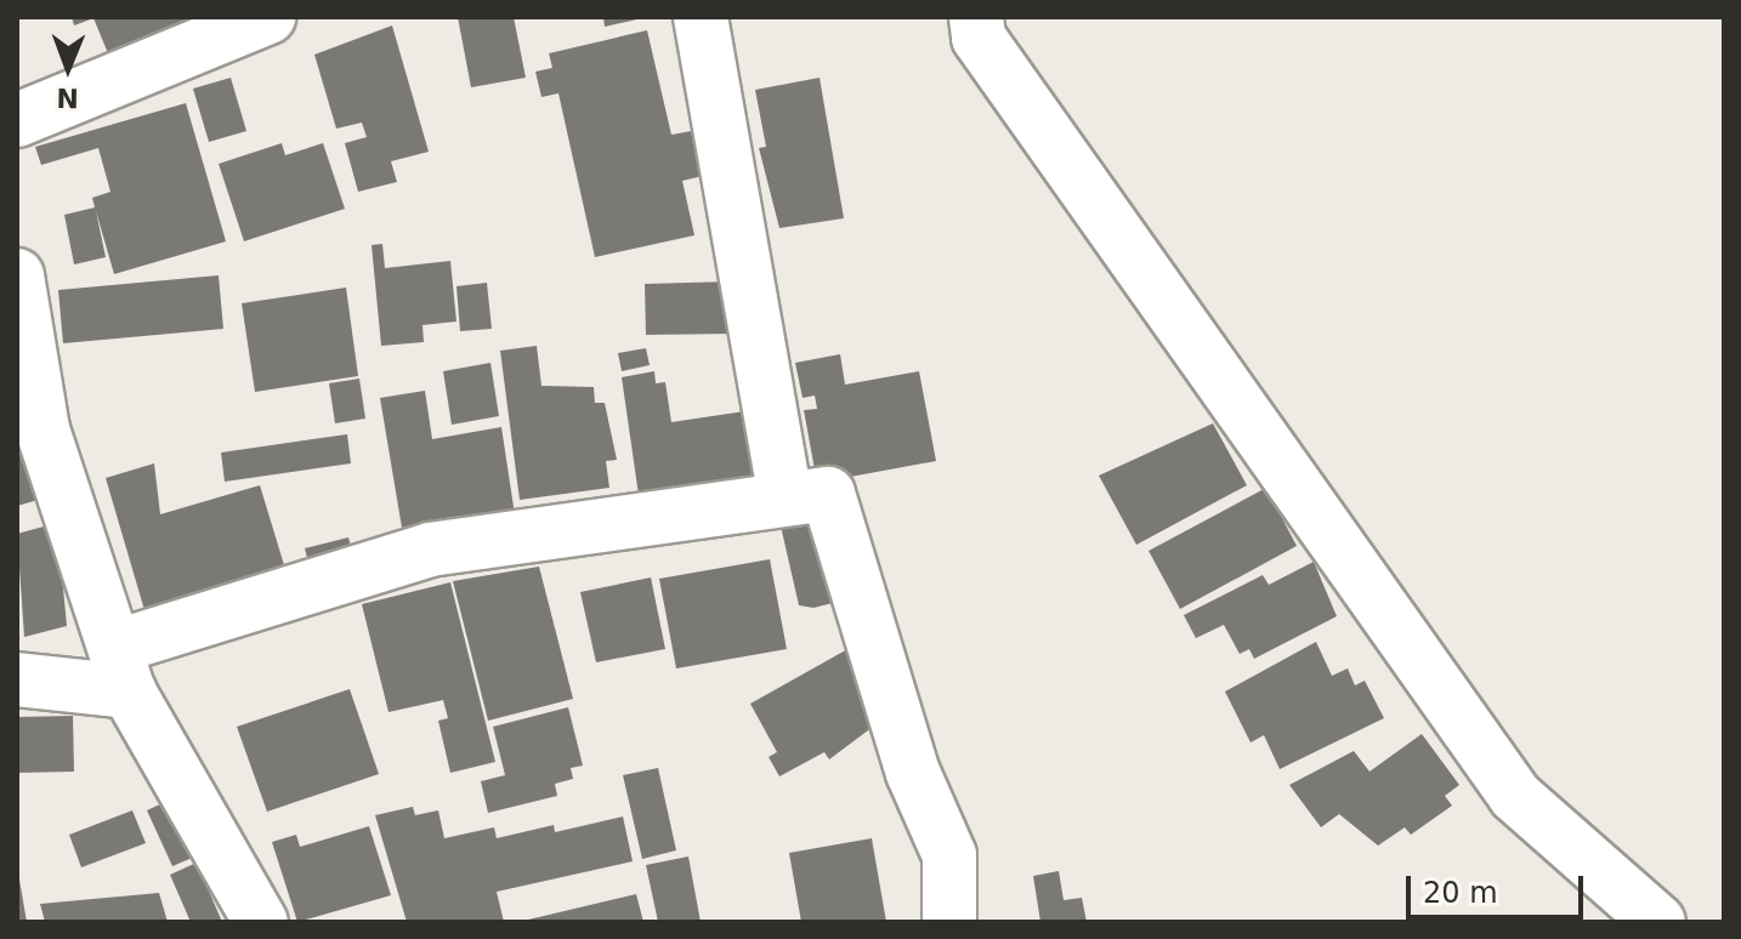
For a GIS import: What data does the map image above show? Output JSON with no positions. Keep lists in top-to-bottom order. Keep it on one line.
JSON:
{"scale_bar":"20 m","north":"bottom"}
